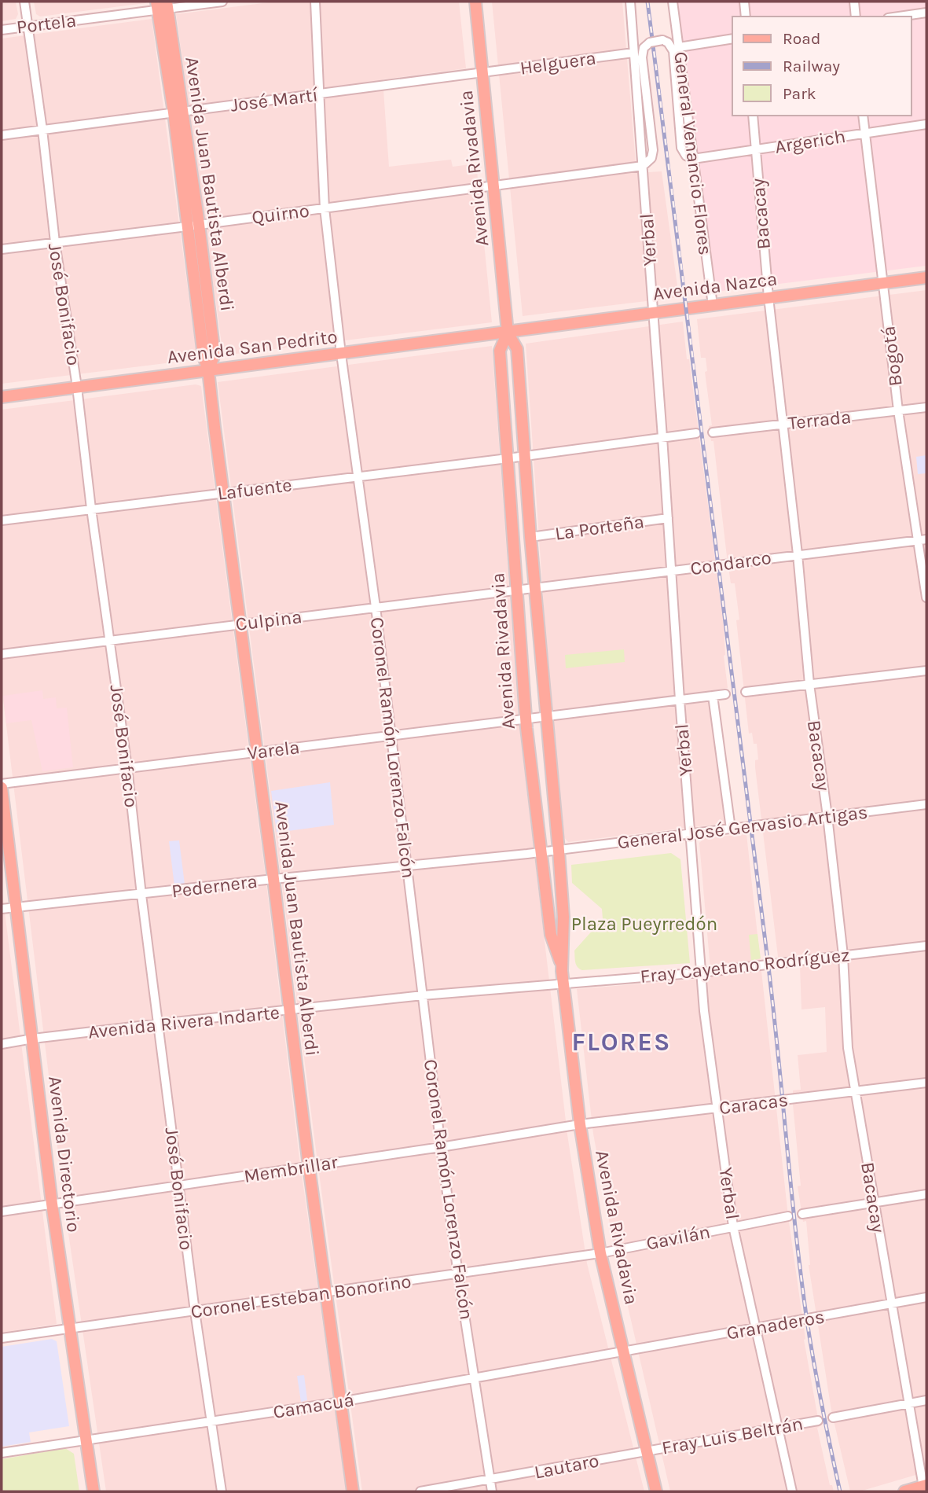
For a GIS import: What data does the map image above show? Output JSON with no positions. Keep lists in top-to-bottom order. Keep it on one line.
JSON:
{"streets":{"main road":["Avenida Rivadavia","Avenida Juan Bautista Alberdi","Avenida Nazca","Avenida San Pedrito","Avenida Directorio"],"street":["Portela","Helguera","José Martí","Argerich","General Venancio Flores","Quirno","Bacacay","Yerbal","José Bonifacio","Bogotá","Terrada","Lafuente","La Porteña","Condarco","Culpina","Coronel Ramón Lorenzo Falcón","Varela","General José Gervasio Artigas","Pedernera","Fray Cayetano Rodríguez","Avenida Rivera Indarte","Caracas","Membrillar","Gavilán","Coronel Esteban Bonorino","Granaderos","Camacuá","Fray Luis Beltrán","Lautaro"]},"crossings":[["Portela","Avenida Juan Bautista Alberdi"],["Portela","José Bonifacio"],["Helguera","José Martí"],["Helguera","Avenida Rivadavia"],["Helguera","Yerbal"],["José Martí","Avenida Rivadavia"],["José Martí","Avenida Juan Bautista Alberdi"],["José Martí","José Bonifacio"],["José Martí","Coronel Ramón Lorenzo Falcón"],["Argerich","General Venancio Flores"],["Argerich","Bacacay"],["Argerich","Bogotá"],["General Venancio Flores","Avenida Nazca"],["Avenida Rivadavia","Quirno"],["Avenida Rivadavia","Avenida Nazca"],["Avenida Rivadavia","Avenida San Pedrito"],["Avenida Rivadavia","Lafuente"],["Avenida Rivadavia","La Porteña"],["Avenida Rivadavia","Condarco"],["Avenida Rivadavia","Culpina"],["Avenida Rivadavia","Varela"],["Avenida Rivadavia","General José Gervasio Artigas"],["Avenida Rivadavia","Pedernera"],["Avenida Rivadavia","Fray Cayetano Rodríguez"],["Avenida Rivadavia","Avenida Rivera Indarte"],["Avenida Rivadavia","Caracas"],["Avenida Rivadavia","Membrillar"],["Avenida Rivadavia","Gavilán"],["Avenida Rivadavia","Coronel Esteban Bonorino"],["Avenida Rivadavia","Granaderos"],["Avenida Rivadavia","Camacuá"],["Avenida Rivadavia","Fray Luis Beltrán"],["Avenida Rivadavia","Lautaro"],["Avenida Juan Bautista Alberdi","Quirno"],["Avenida Juan Bautista Alberdi","Avenida San Pedrito"],["Avenida Juan Bautista Alberdi","Lafuente"],["Avenida Juan Bautista Alberdi","Culpina"],["Avenida Juan Bautista Alberdi","Varela"],["Avenida Juan Bautista Alberdi","Pedernera"],["Avenida Juan Bautista Alberdi","Avenida Rivera Indarte"],["Avenida Juan Bautista Alberdi","Membrillar"],["Avenida Juan Bautista Alberdi","Coronel Esteban Bonorino"],["Avenida Juan Bautista Alberdi","Camacuá"],["Quirno","José Bonifacio"],["Quirno","Coronel Ramón Lorenzo Falcón"],["Bacacay","Avenida Nazca"],["Bacacay","Terrada"],["Bacacay","Condarco"],["Bacacay","General José Gervasio Artigas"],["Bacacay","Fray Cayetano Rodríguez"],["Bacacay","Caracas"],["Bacacay","Granaderos"],["Yerbal","Avenida Nazca"],["Yerbal","La Porteña"],["Yerbal","Condarco"],["Yerbal","Varela"],["Yerbal","General José Gervasio Artigas"],["Yerbal","Fray Cayetano Rodríguez"],["Yerbal","Caracas"],["Yerbal","Gavilán"],["Yerbal","Granaderos"],["Yerbal","Fray Luis Beltrán"],["Avenida Nazca","Avenida San Pedrito"],["Avenida Nazca","Bogotá"],["José Bonifacio","Avenida San Pedrito"],["José Bonifacio","Lafuente"],["José Bonifacio","Culpina"],["José Bonifacio","Varela"],["José Bonifacio","Pedernera"],["José Bonifacio","Avenida Rivera Indarte"],["José Bonifacio","Membrillar"],["José Bonifacio","Coronel Esteban Bonorino"],["José Bonifacio","Camacuá"],["Avenida San Pedrito","Coronel Ramón Lorenzo Falcón"],["Bogotá","Terrada"],["Bogotá","Condarco"],["Lafuente","Coronel Ramón Lorenzo Falcón"],["Condarco","Culpina"],["Culpina","Coronel Ramón Lorenzo Falcón"],["Coronel Ramón Lorenzo Falcón","Varela"],["Coronel Ramón Lorenzo Falcón","Pedernera"],["Coronel Ramón Lorenzo Falcón","Avenida Rivera Indarte"],["Coronel Ramón Lorenzo Falcón","Membrillar"],["Coronel Ramón Lorenzo Falcón","Coronel Esteban Bonorino"],["Coronel Ramón Lorenzo Falcón","Camacuá"],["Coronel Ramón Lorenzo Falcón","Lautaro"],["Varela","Avenida Directorio"],["General José Gervasio Artigas","Pedernera"],["Pedernera","Avenida Directorio"],["Fray Cayetano Rodríguez","Avenida Rivera Indarte"],["Avenida Rivera Indarte","Avenida Directorio"],["Caracas","Membrillar"],["Avenida Directorio","Membrillar"],["Avenida Directorio","Coronel Esteban Bonorino"],["Avenida Directorio","Camacuá"],["Gavilán","Coronel Esteban Bonorino"],["Granaderos","Camacuá"],["Fray Luis Beltrán","Lautaro"]],"districts":["FLORES"],"parks":["Plaza Pueyrredón"],"legend":["Road","Railway","Park"]}
